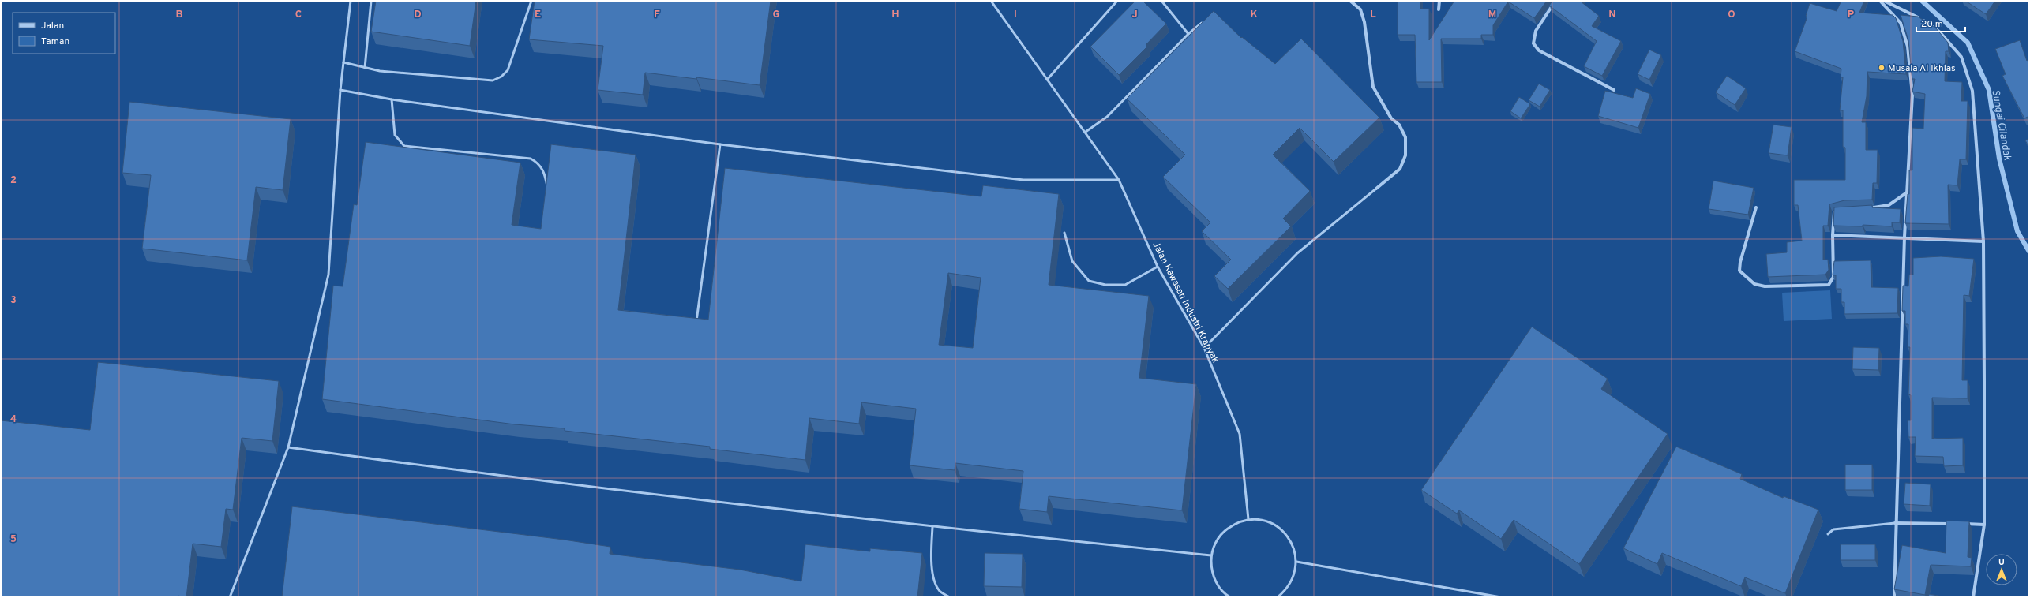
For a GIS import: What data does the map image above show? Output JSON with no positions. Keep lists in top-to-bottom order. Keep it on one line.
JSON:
{"streets":{"lane":["Jalan Kawasan Industri Krapyak"]},"water":["Sungai Cilandak"],"places":["Musala Al Ikhlas"],"legend":["Jalan","Taman"],"scale_bar":"20 m","north":"top","grid":{"columns":["B","C","D","E","F","G","H","I","J","K","L","M","N","O","P"],"rows":["2","3","4","5"]}}
